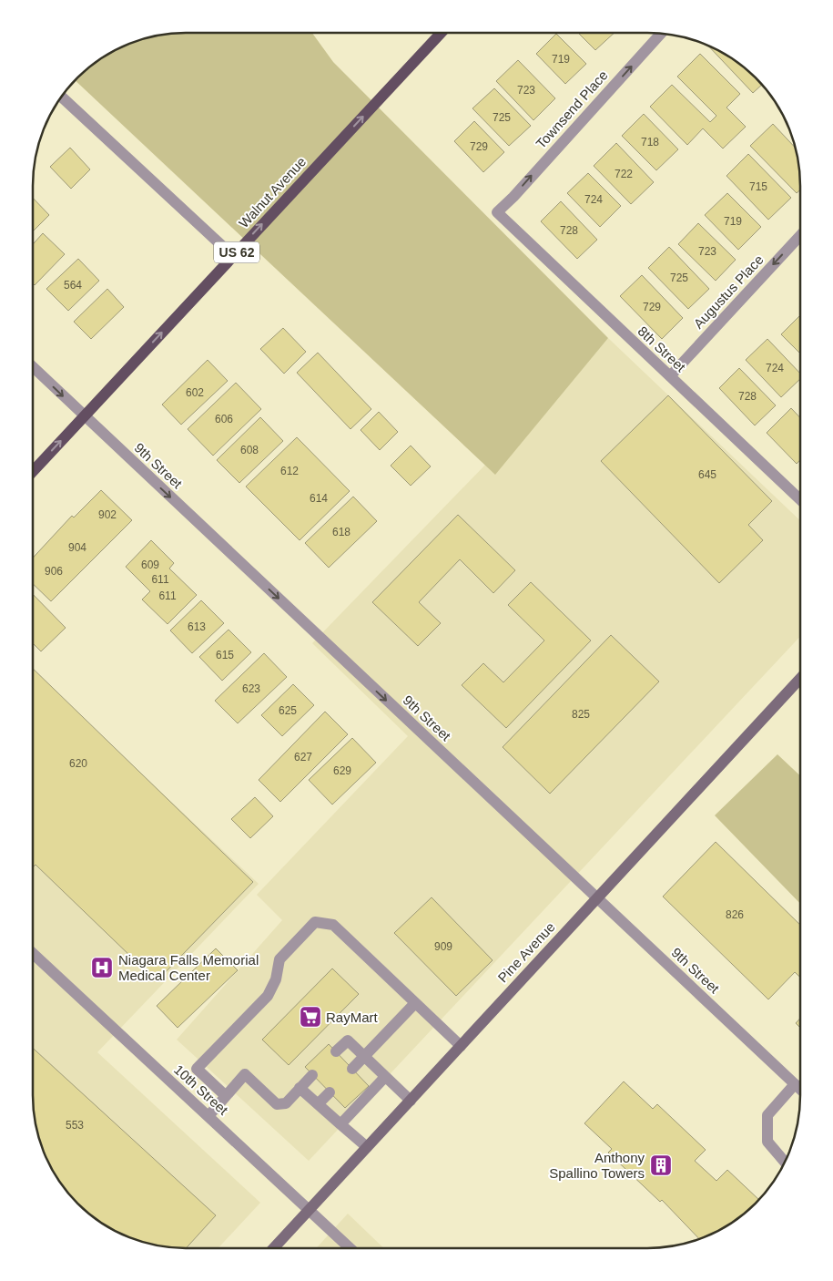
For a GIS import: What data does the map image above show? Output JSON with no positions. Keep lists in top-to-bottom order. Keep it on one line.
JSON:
{"streets":{"main road":["Walnut Avenue","US 62","Pine Avenue"],"street":["Townsend Place","Augustus Place","8th Street","9th Street","10th Street"]},"crossings":[["Townsend Place","8th Street"],["Walnut Avenue","9th Street"],["Augustus Place","8th Street"],["9th Street","Pine Avenue"],["Pine Avenue","10th Street"]],"one_way":["Townsend Place","Walnut Avenue","Augustus Place","9th Street"],"places":{"hospital":["Niagara Falls Memorial Medical Center"],"supermarket":["RayMart"],"building":["Anthony Spallino Towers"]},"house_numbers":["719","723","725","718","729","722","715","724","719","728","723","725","564","729","724","602","728","606","608","612","645","614","902","618","904","609","906","611","611","613","615","623","625","825","627","620","629","826","909","553"]}
